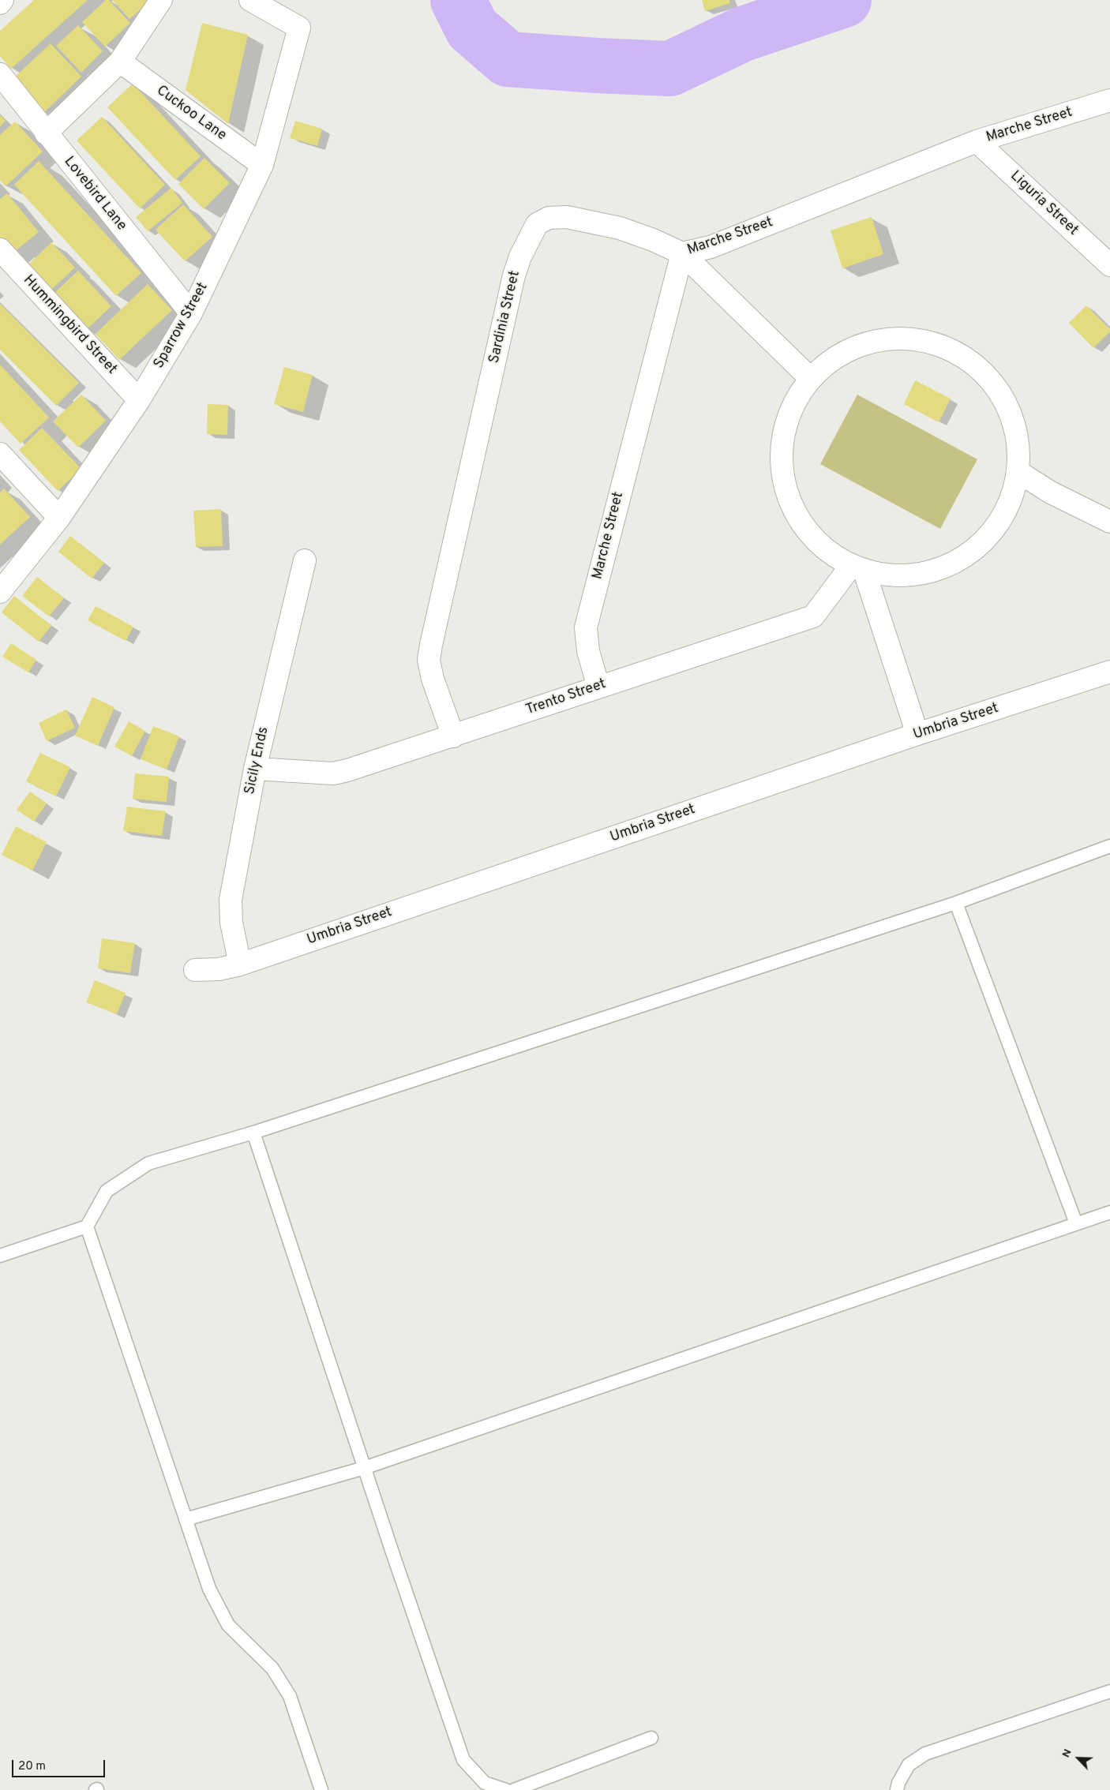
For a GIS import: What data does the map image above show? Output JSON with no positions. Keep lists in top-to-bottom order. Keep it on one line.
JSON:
{"streets":{"street":["Cuckoo Lane","Marche Street","Lovebird Lane","Liguria Street","Sardinia Street","Hummingbird Street","Sparrow Street","Trento Street","Umbria Street","Sicily Ends"]},"crossings":[["Cuckoo Lane","Sparrow Street"],["Marche Street","Liguria Street"],["Marche Street","Sardinia Street"],["Marche Street","Trento Street"],["Lovebird Lane","Sparrow Street"],["Sardinia Street","Trento Street"],["Hummingbird Street","Sparrow Street"],["Trento Street","Sicily Ends"],["Umbria Street","Sicily Ends"]],"scale_bar":"20 m","north":"top left"}
